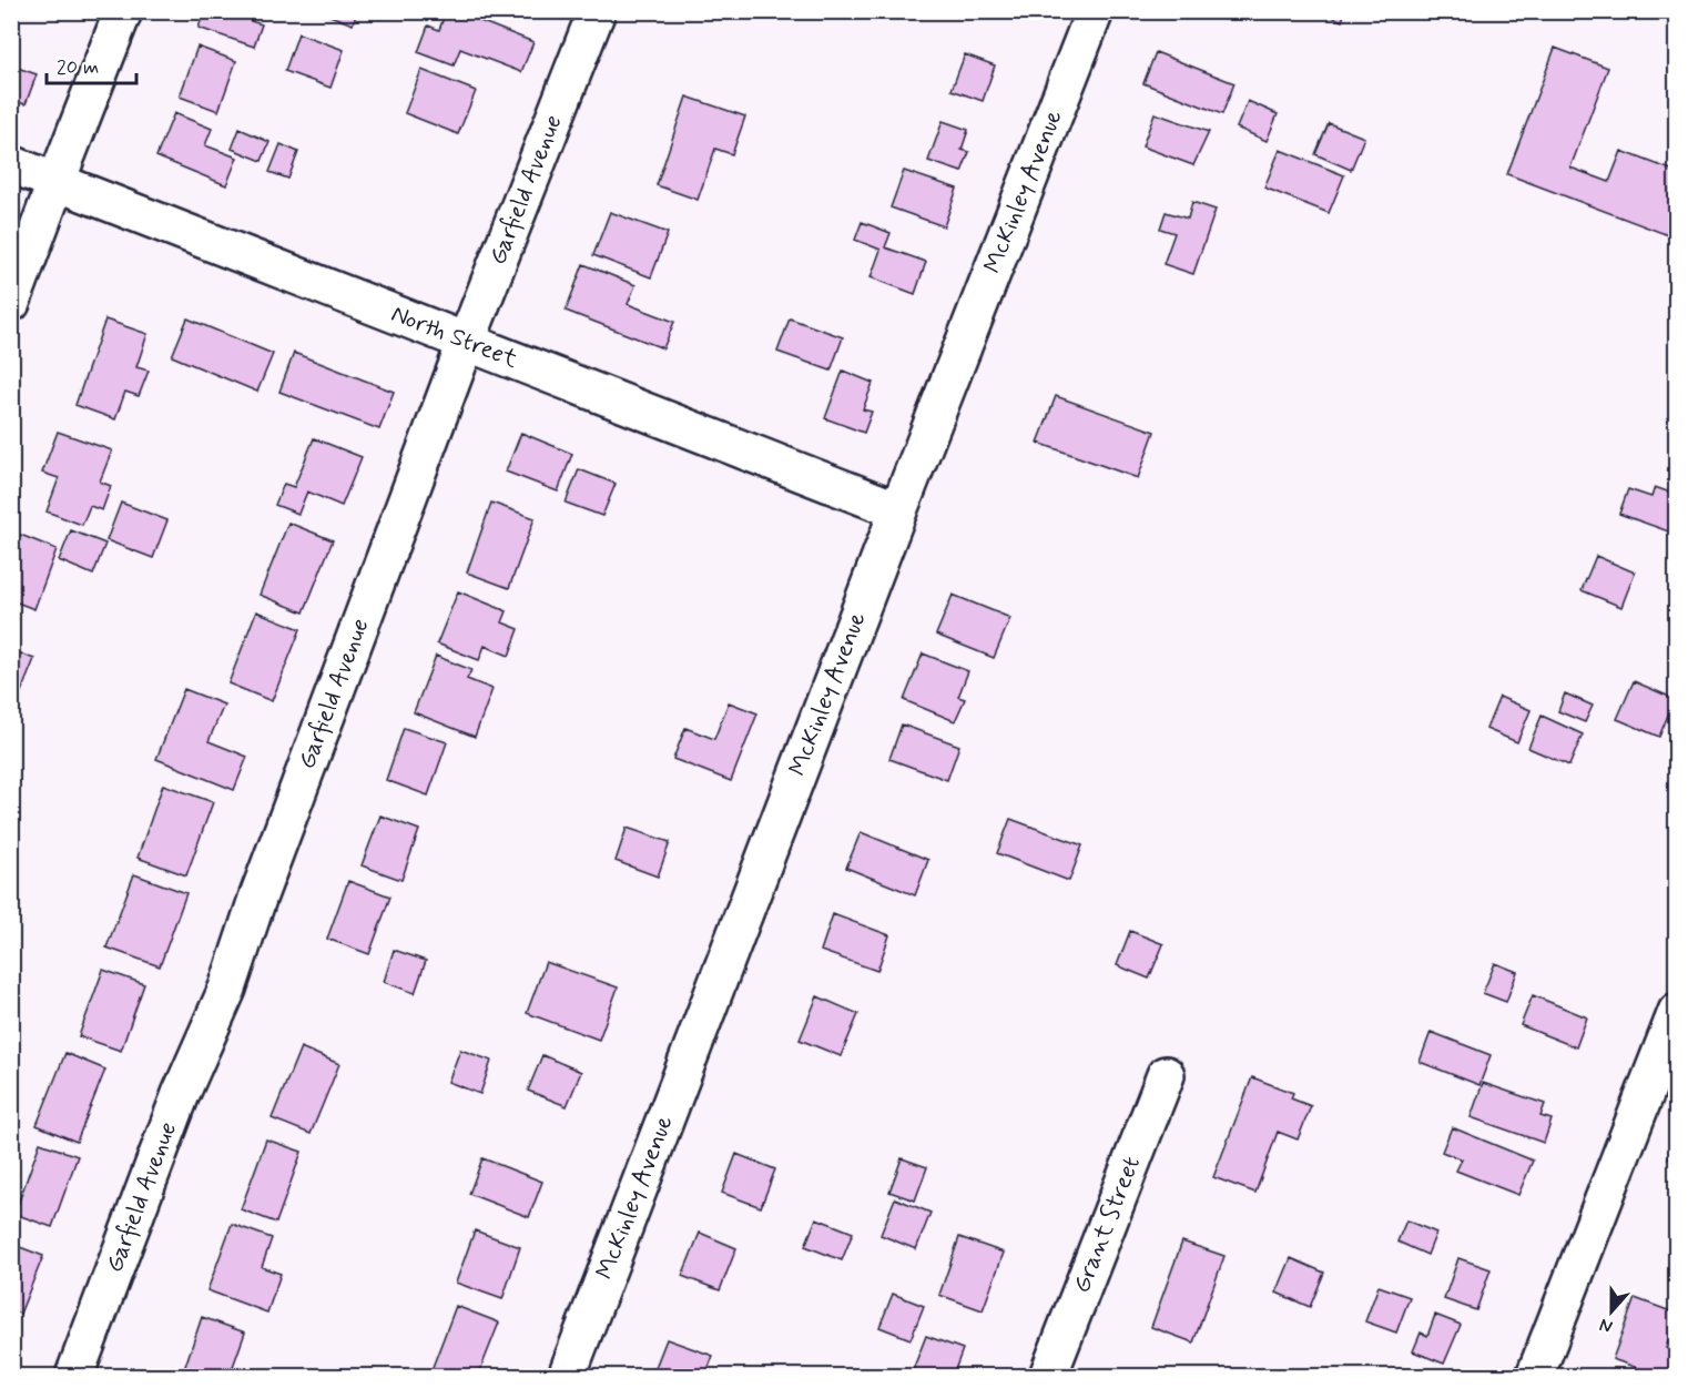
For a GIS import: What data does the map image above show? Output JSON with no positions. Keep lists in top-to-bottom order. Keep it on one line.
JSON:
{"streets":{"street":["Garfield Avenue","McKinley Avenue","North Street","Grant Street"]},"crossings":[["Garfield Avenue","North Street"],["McKinley Avenue","North Street"]],"scale_bar":"20 m","north":"bottom"}
